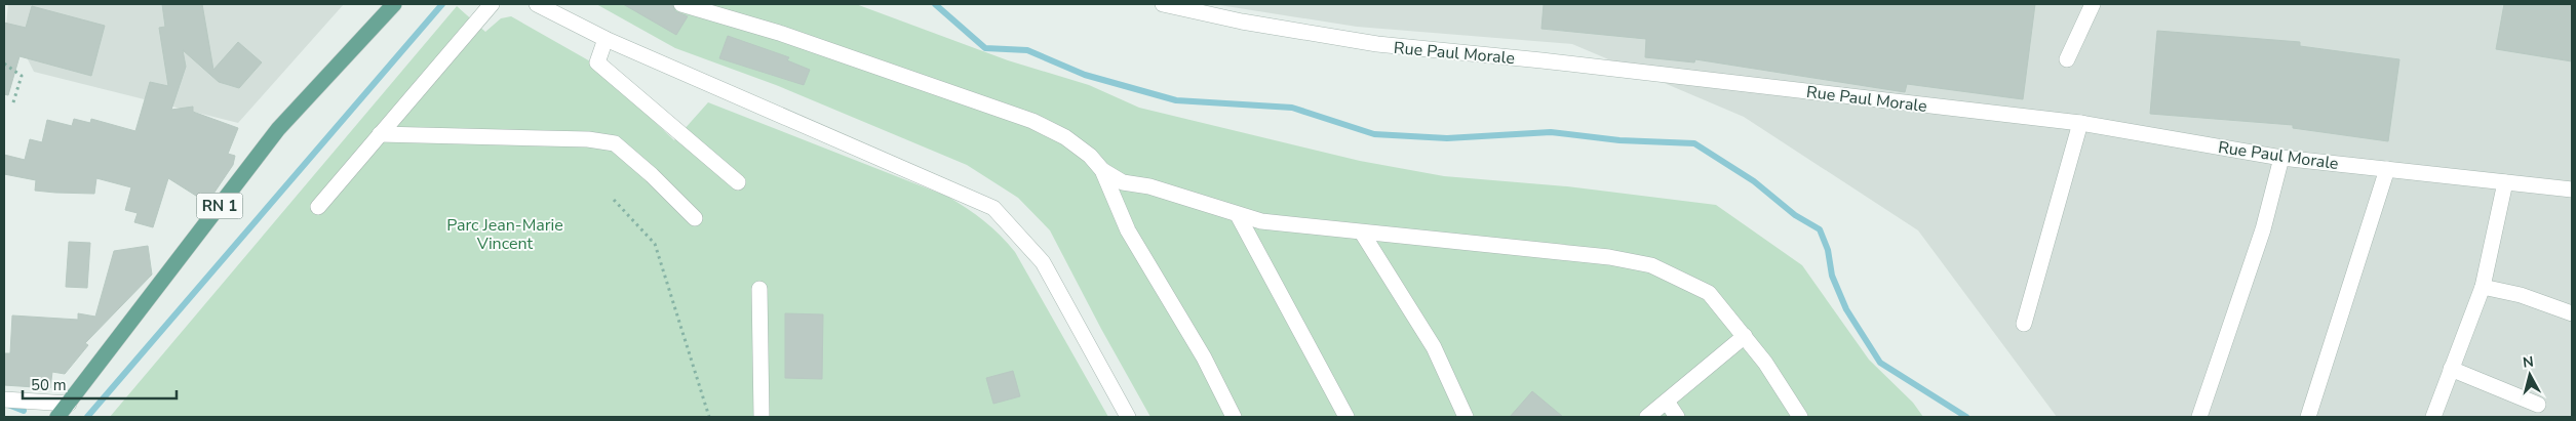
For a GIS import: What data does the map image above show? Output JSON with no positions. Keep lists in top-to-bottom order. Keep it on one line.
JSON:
{"streets":{"main road":["RN 1"],"street":["Rue Paul Morale"]},"parks":["Parc Jean-Marie Vincent"],"scale_bar":"50 m","north":"top"}
